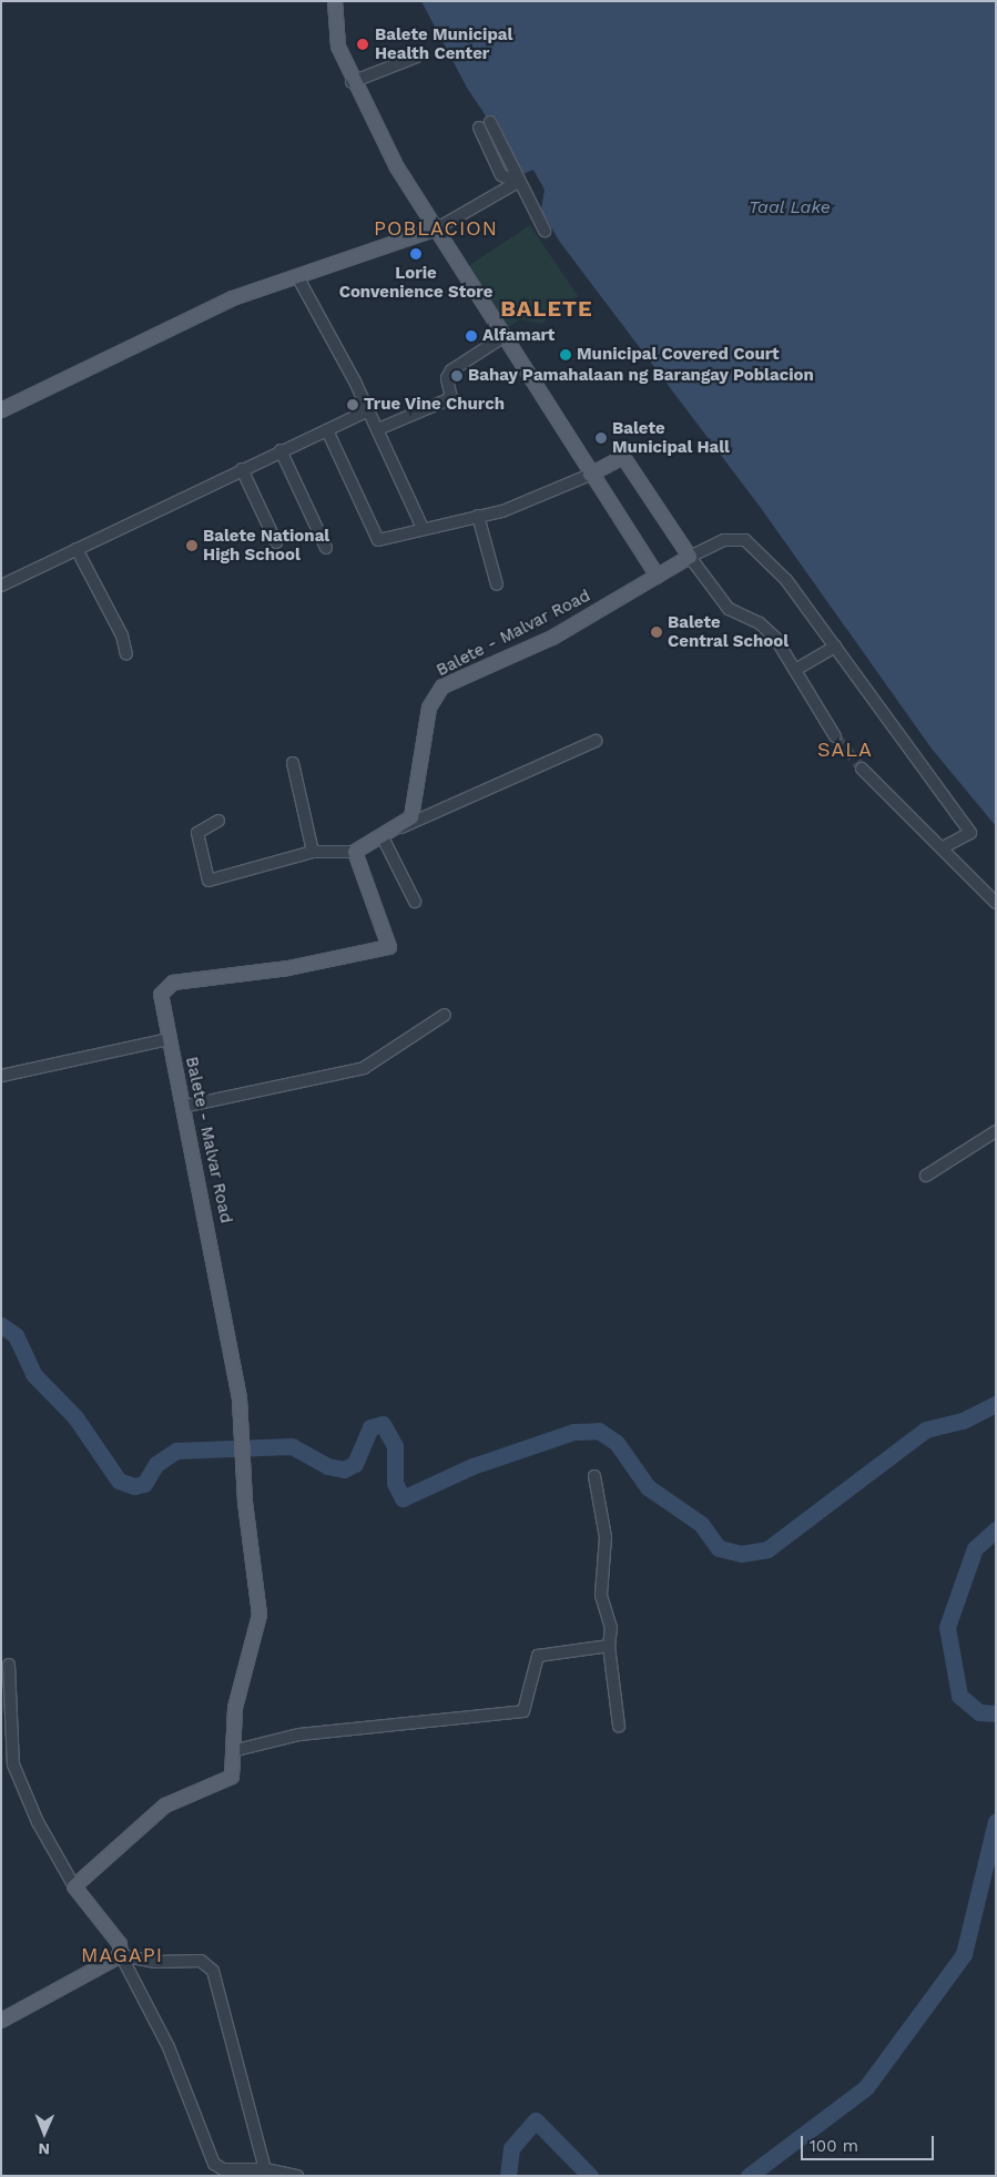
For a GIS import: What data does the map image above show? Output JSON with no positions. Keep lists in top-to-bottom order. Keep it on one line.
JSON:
{"streets":{"main road":["Balete - Malvar Road"]},"districts":["POBLACION","BALETE","SALA","MAGAPI"],"water":["Taal Lake"],"places":["Balete Municipal Health Center","Lorie Convenience Store","Alfamart","Municipal Covered Court","Bahay Pamahalaan ng Barangay Poblacion","True Vine Church","Balete Municipal Hall","Balete National High School","Balete Central School"],"scale_bar":"100 m","north":"bottom"}
